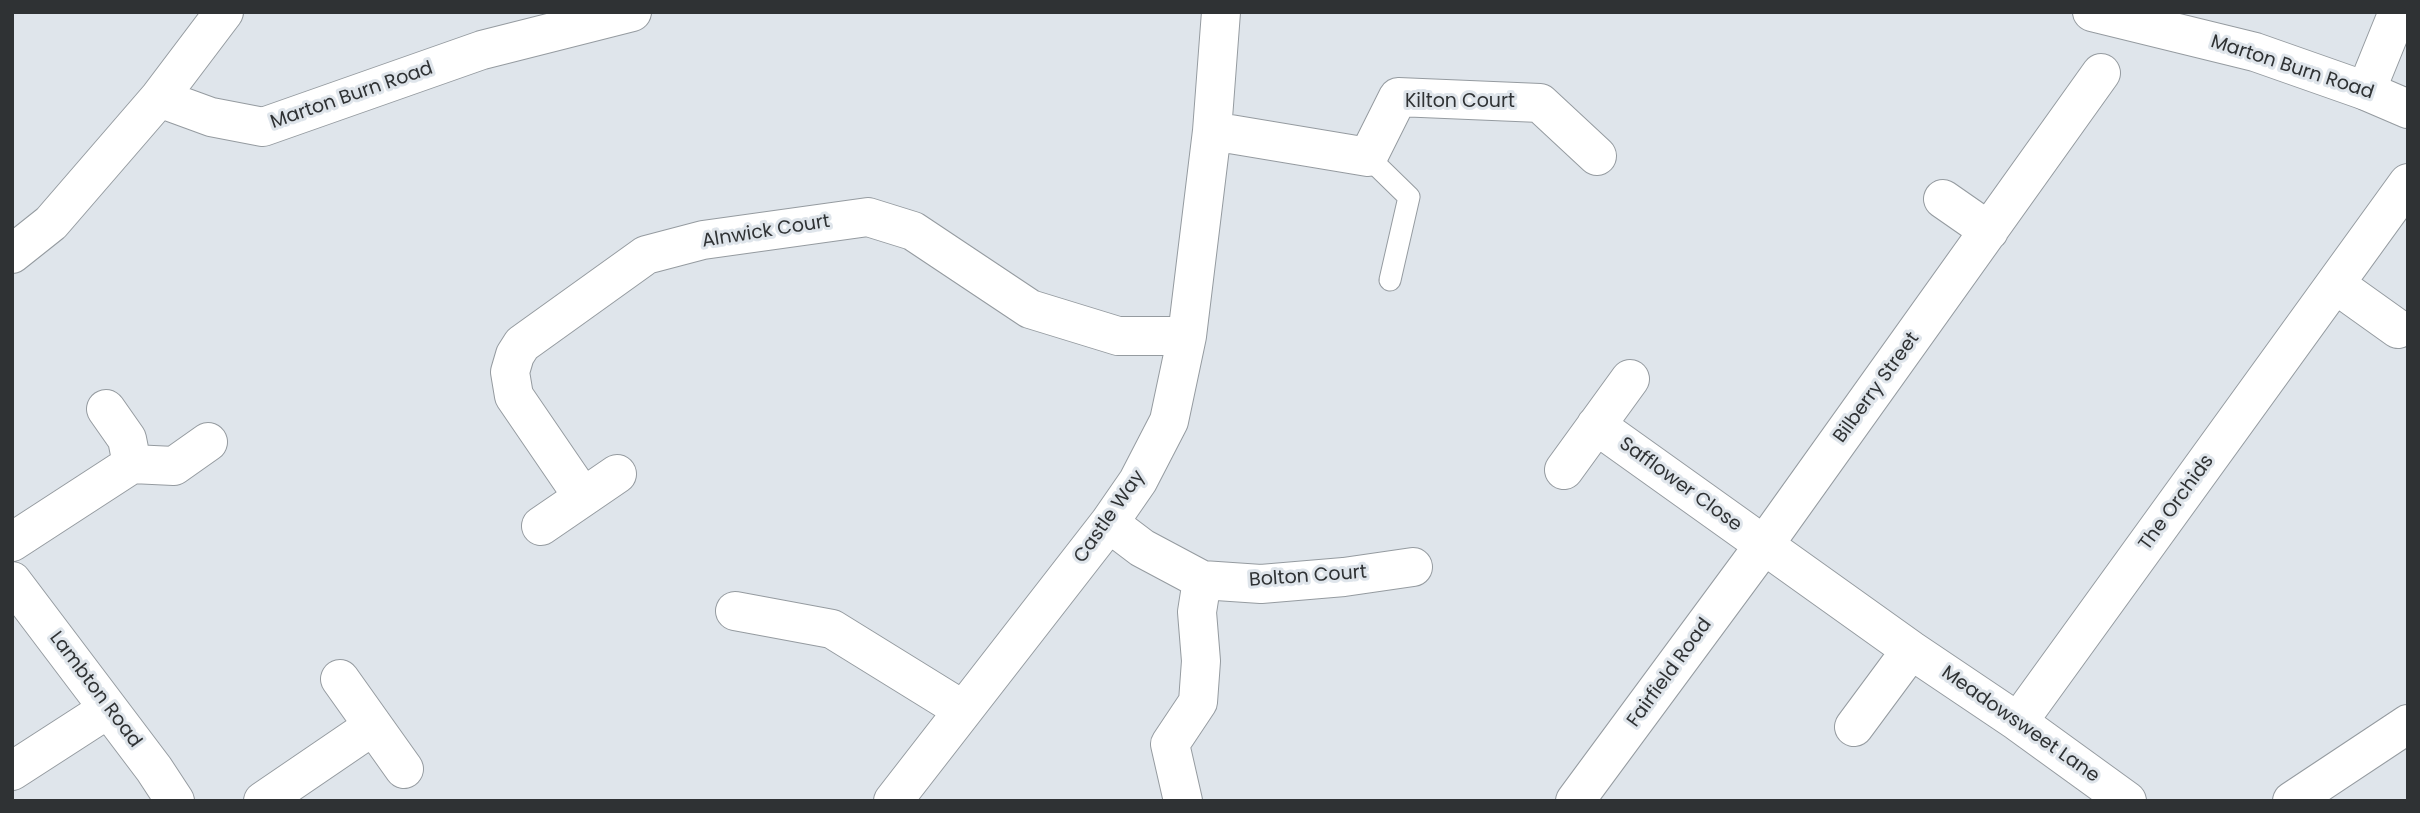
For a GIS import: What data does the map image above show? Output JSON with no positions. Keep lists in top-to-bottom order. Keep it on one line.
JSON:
{"streets":{"street":["Marton Burn Road","Kilton Court","Alnwick Court","Bilberry Street","Safflower Close","The Orchids","Castle Way","Bolton Court","Fairfield Road","Lambton Road","Meadowsweet Lane"]},"crossings":[["Alnwick Court","Castle Way"],["Bilberry Street","Safflower Close"],["Bilberry Street","Fairfield Road"],["Bilberry Street","Meadowsweet Lane"],["Safflower Close","Fairfield Road"],["Safflower Close","Meadowsweet Lane"],["The Orchids","Meadowsweet Lane"],["Castle Way","Bolton Court"],["Fairfield Road","Meadowsweet Lane"]]}
